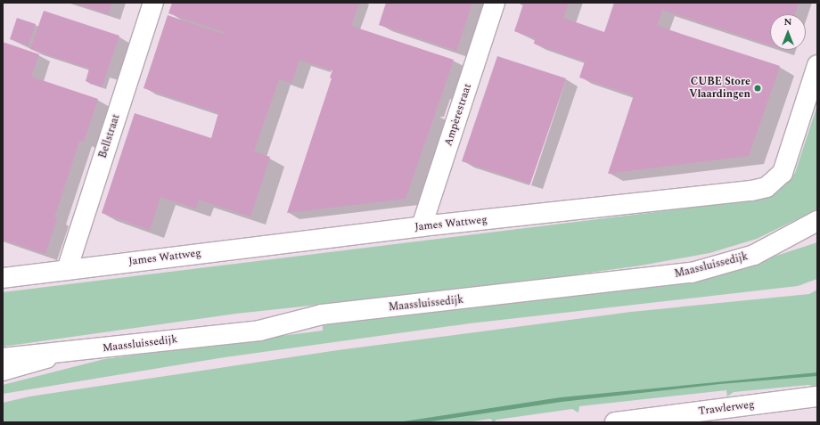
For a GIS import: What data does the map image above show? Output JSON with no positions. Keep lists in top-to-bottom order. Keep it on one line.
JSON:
{"streets":{"street":["Ampèrestraat","Bellstraat","James Wattweg","Maassluissedijk","Trawlerweg"]},"crossings":[["Ampèrestraat","James Wattweg"],["Bellstraat","James Wattweg"]],"places":["CUBE Store Vlaardingen"],"north":"top"}
